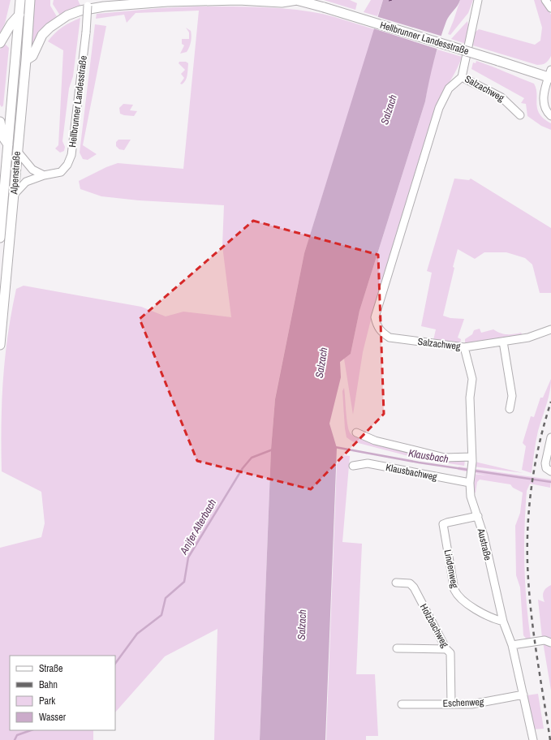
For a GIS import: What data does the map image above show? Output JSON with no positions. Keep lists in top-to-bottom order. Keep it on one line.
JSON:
{"streets":{"main road":["Hellbrunner Landesstraße","Alpenstraße"],"street":["Salzachweg","Klausbachweg","Austraße","Lindenweg","Holzbachweg","Eschenweg"]},"crossings":[["Hellbrunner Landesstraße","Alpenstraße"],["Salzachweg","Austraße"],["Klausbachweg","Austraße"],["Austraße","Lindenweg"],["Austraße","Eschenweg"],["Holzbachweg","Eschenweg"]],"water":["Salzach","Klausbach","Anifer Alterbach"],"legend":["Straße","Bahn","Park","Wasser"]}
